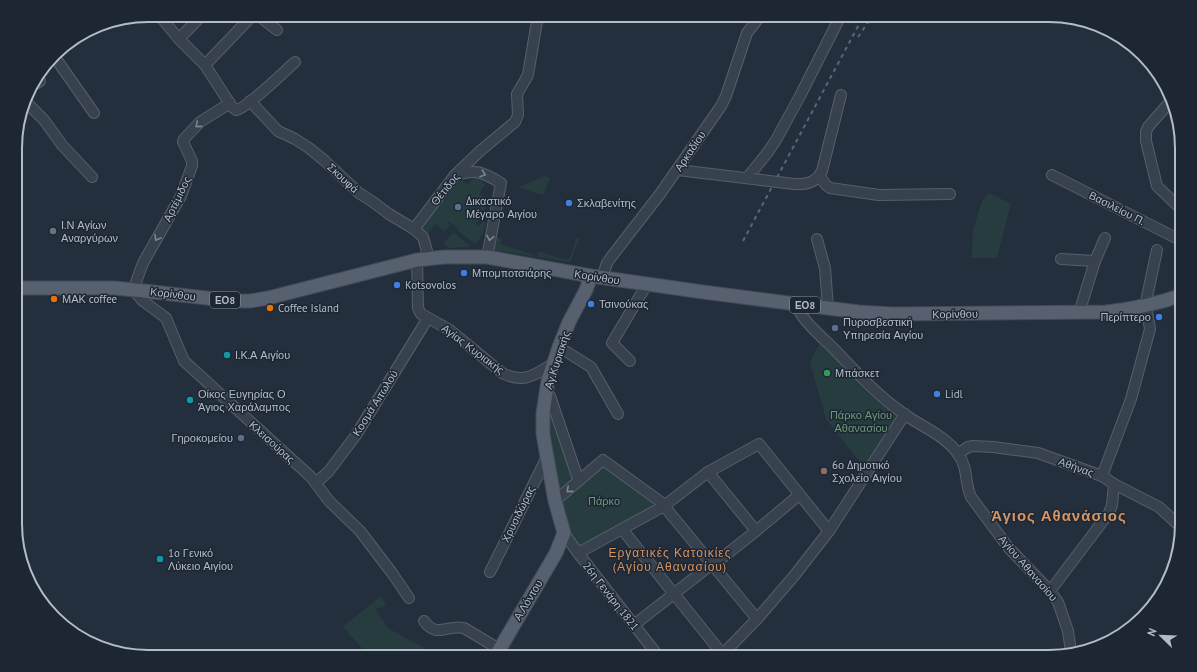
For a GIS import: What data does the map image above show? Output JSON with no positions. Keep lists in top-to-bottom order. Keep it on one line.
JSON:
{"streets":{"main road":["Κορίνθου","ΕΟ8","Αγ.Κυριακής","Α.Λόντου"],"street":["Αρκαδίου","Σκουφά","Θέτιδος","Αρτέμιδος","Βασιλείου Π.","Αγίας Κυριακής","Κοσμά Αιτωλού","Κλεισούρας","Αθήνας","Χρυσιδώρας","Αγίου Αθανασίου","26η Γενάρη 1821"]},"crossings":[["Αρκαδίου","Κορίνθου"],["Αρκαδίου","Αγ.Κυριακής"],["Σκουφά","Θέτιδος"],["Σκουφά","Κορίνθου"],["Σκουφά","Αγίας Κυριακής"],["Αρτέμιδος","Κορίνθου"],["Αρτέμιδος","Κλεισούρας"],["Κορίνθου","Αγίας Κυριακής"],["Κορίνθου","Αγ.Κυριακής"],["Κορίνθου","Κλεισούρας"],["Κορίνθου","Αγίου Αθανασίου"],["Αγίας Κυριακής","Αγ.Κυριακής"],["Αγίας Κυριακής","Κοσμά Αιτωλού"],["Αγ.Κυριακής","Χρυσιδώρας"],["Αγ.Κυριακής","26η Γενάρη 1821"],["Αγ.Κυριακής","Α.Λόντου"],["Κοσμά Αιτωλού","Κλεισούρας"],["Αθήνας","Αγίου Αθανασίου"],["26η Γενάρη 1821","Α.Λόντου"]],"one_way":["Αρτέμιδος"],"districts":["Άγιος Αθανάσιος","Εργατικές Κατοικίες (Αγίου Αθανασίου)"],"parks":["Πάρκο Αγίου Αθανασίου","Πάρκο"],"places":["Σκλαβενίτης","Δικαστικό Μέγαρο Αιγίου","Ι.Ν Αγίων Αναργύρων","Μπομποτσιάρης","Kotsovolos","ΜΑΚ coffee","Τσινούκας","Coffee Island","Περίπτερο","Πυροσβεστική Υπηρεσία Αιγίου","Ι.Κ.Α Αιγίου","Μπάσκετ","Lidl","Οίκος Ευγηρίας Ο Άγιος Χαράλαμπος","Γηροκομείου","6ο Δημοτικό Σχολείο Αιγίου","1o Γενικό Λύκειο Αιγίου"],"north":"top left"}
